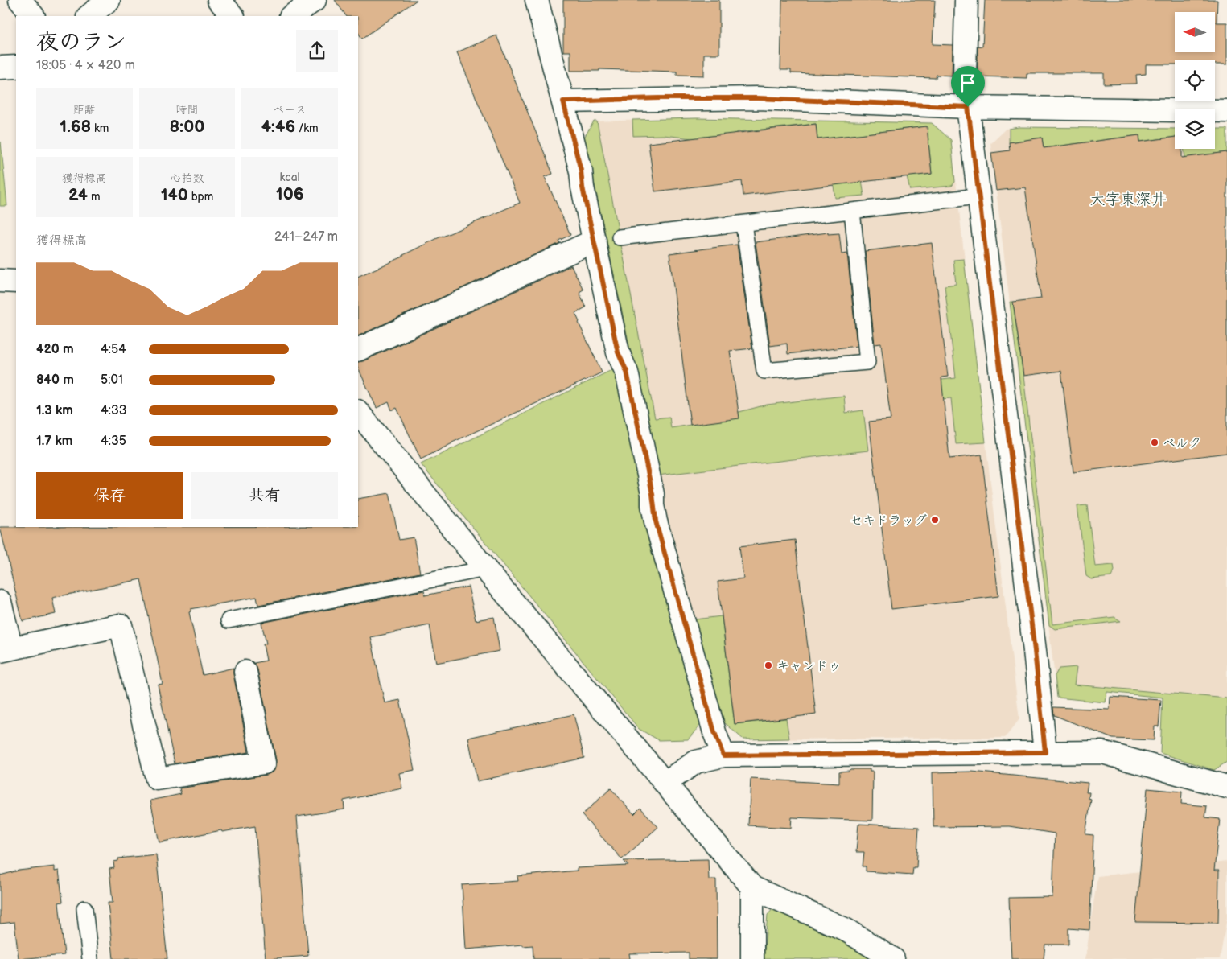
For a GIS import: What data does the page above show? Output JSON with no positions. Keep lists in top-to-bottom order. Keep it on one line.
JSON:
{"districts":["大字東深井"],"places":["ベルク","セキドラッグ","キャンドゥ"],"north":"left","page":{"heading":["夜のラン","18:05 · 4 × 420 m"],"stats":[["距離","1.68 km"],["時間","8:00"],["ペース","4:46 /km"],["獲得標高","24 m"],["心拍数","140 bpm"],["kcal","106"]],"chart":["獲得標高","241–247 m"],"list":[{"name":"420 m","note":"4:54"},{"name":"840 m","note":"5:01"},{"name":"1.3 km","note":"4:33"},{"name":"1.7 km","note":"4:35"}],"buttons":["保存","共有"]}}
